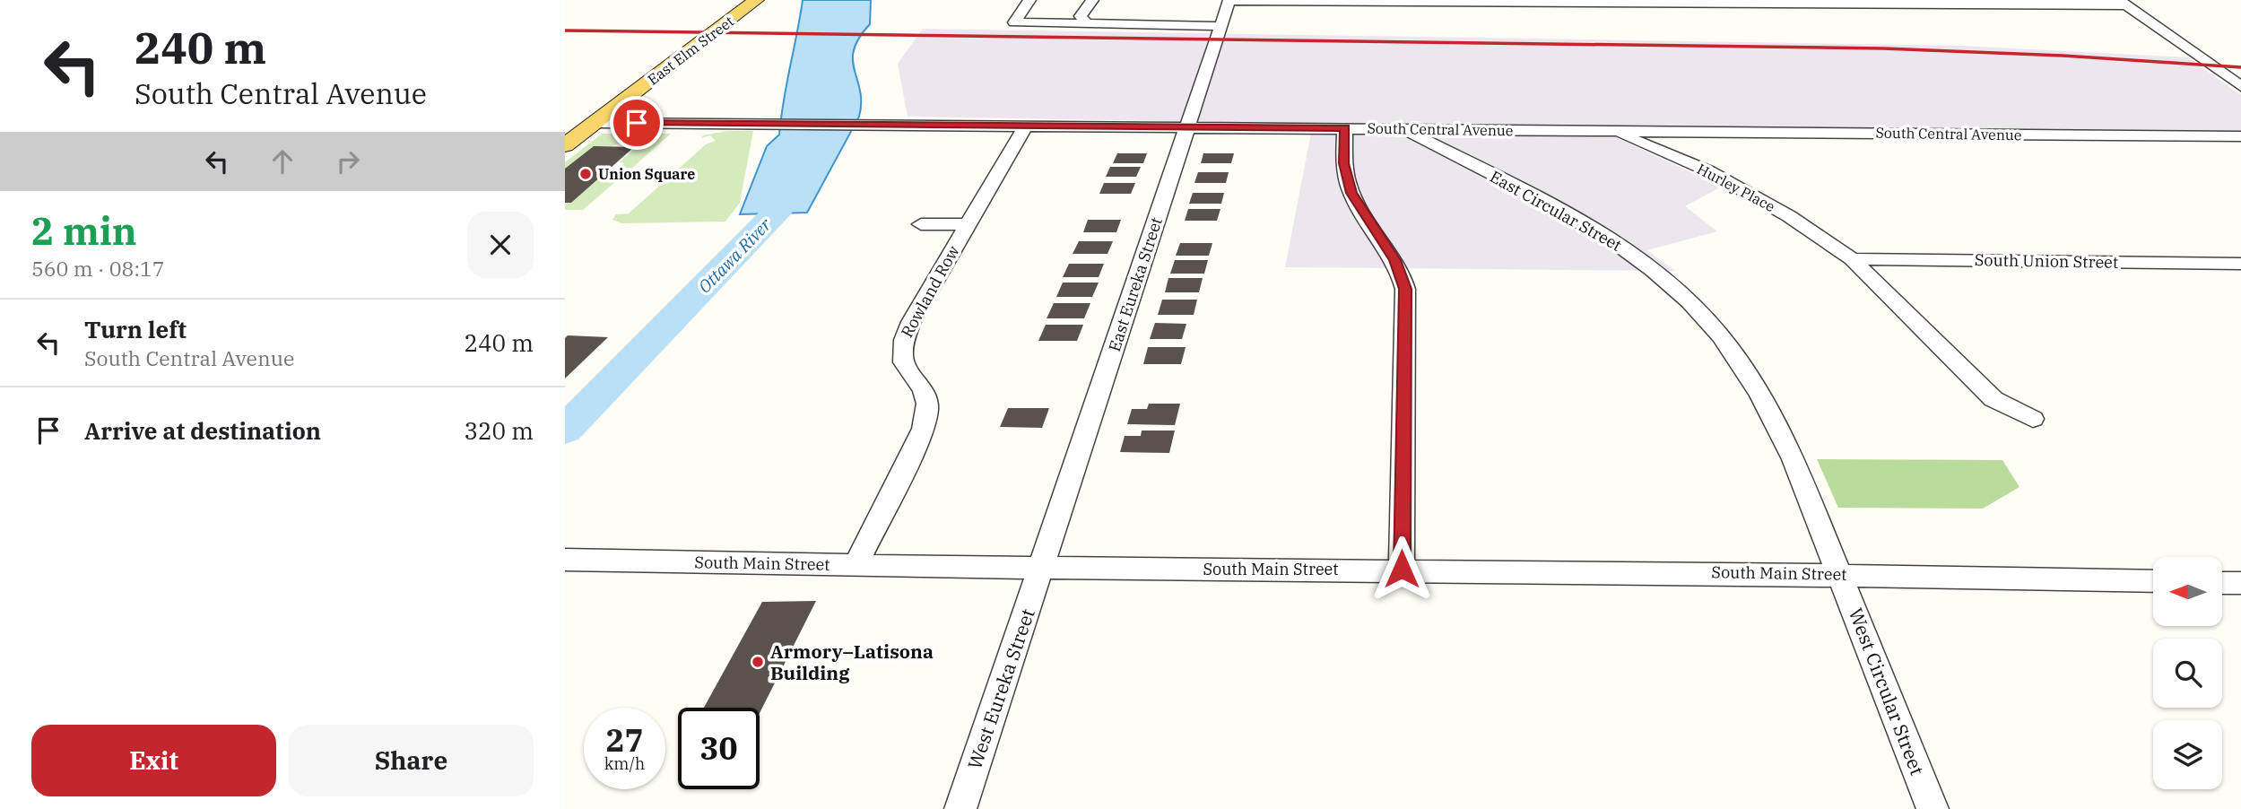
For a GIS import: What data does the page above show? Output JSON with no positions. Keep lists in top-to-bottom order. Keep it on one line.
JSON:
{"streets":{"main road":["East Elm Street","South Central Avenue"],"street":["Hurley Place","East Circular Street","South Union Street","East Eureka Street","Rowland Row","South Main Street","West Eureka Street","West Circular Street"]},"crossings":[["East Elm Street","South Central Avenue"],["South Central Avenue","Hurley Place"],["South Central Avenue","East Circular Street"],["South Central Avenue","East Eureka Street"],["South Central Avenue","Rowland Row"],["Hurley Place","South Union Street"],["East Circular Street","South Main Street"],["East Circular Street","West Circular Street"],["East Eureka Street","South Main Street"],["East Eureka Street","West Eureka Street"],["Rowland Row","South Main Street"],["South Main Street","West Eureka Street"],["South Main Street","West Circular Street"]],"water":["Ottawa River"],"places":["Union Square","Armory–Latisona Building"],"north":"left","page":{"turn":["240 m","South Central Avenue"],"heading":["2 min","560 m · 08:17"],"list":[{"name":"Turn left","note":"South Central Avenue","value":"240 m"},{"name":"Arrive at destination","value":"320 m"}],"speed":"27 km/h","limit":"30","buttons":["Exit","Share"]}}
